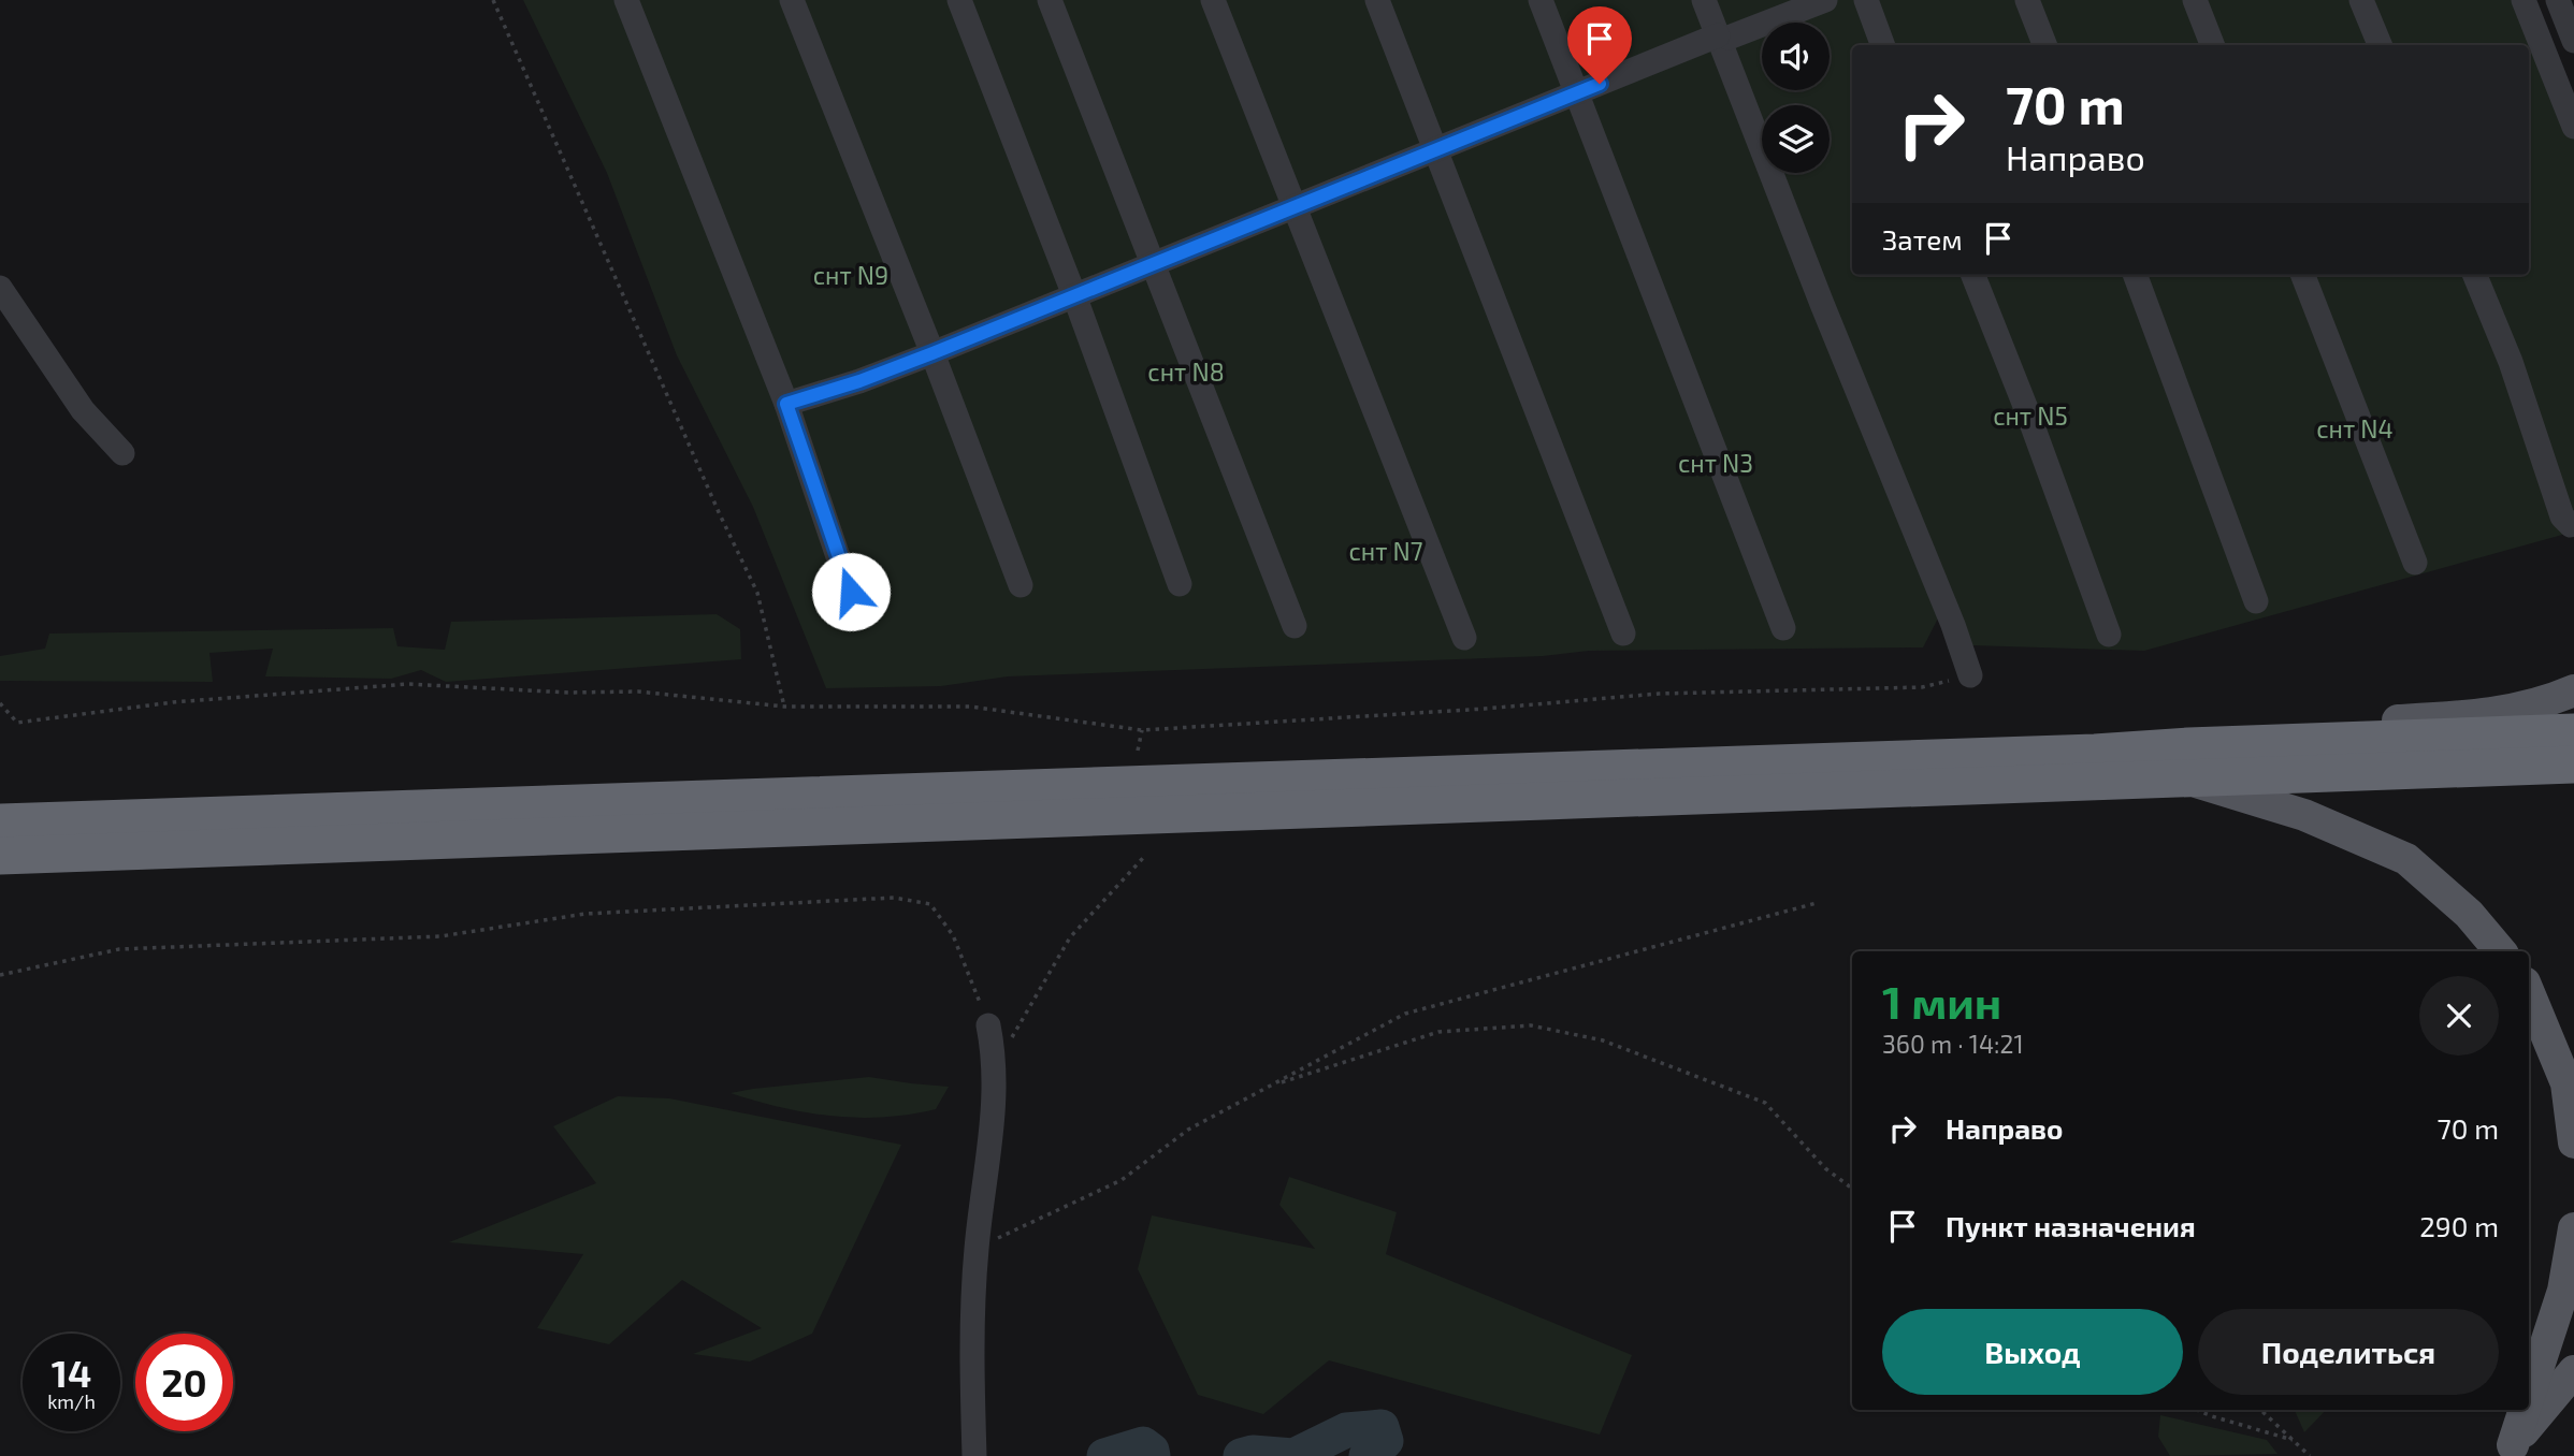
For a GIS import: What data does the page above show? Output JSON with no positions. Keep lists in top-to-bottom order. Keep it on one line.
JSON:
{"parks":["снт N9","снт N8","снт N5","снт N4","снт N3","снт N7"],"page":{"turn":["70 m","Направо"],"then":"Затем","heading":["1 мин","360 m · 14:21"],"list":[{"name":"Направо","value":"70 m"},{"name":"Пункт назначения","value":"290 m"}],"buttons":["Выход","Поделиться"],"speed":"14 km/h","limit":"20"}}
